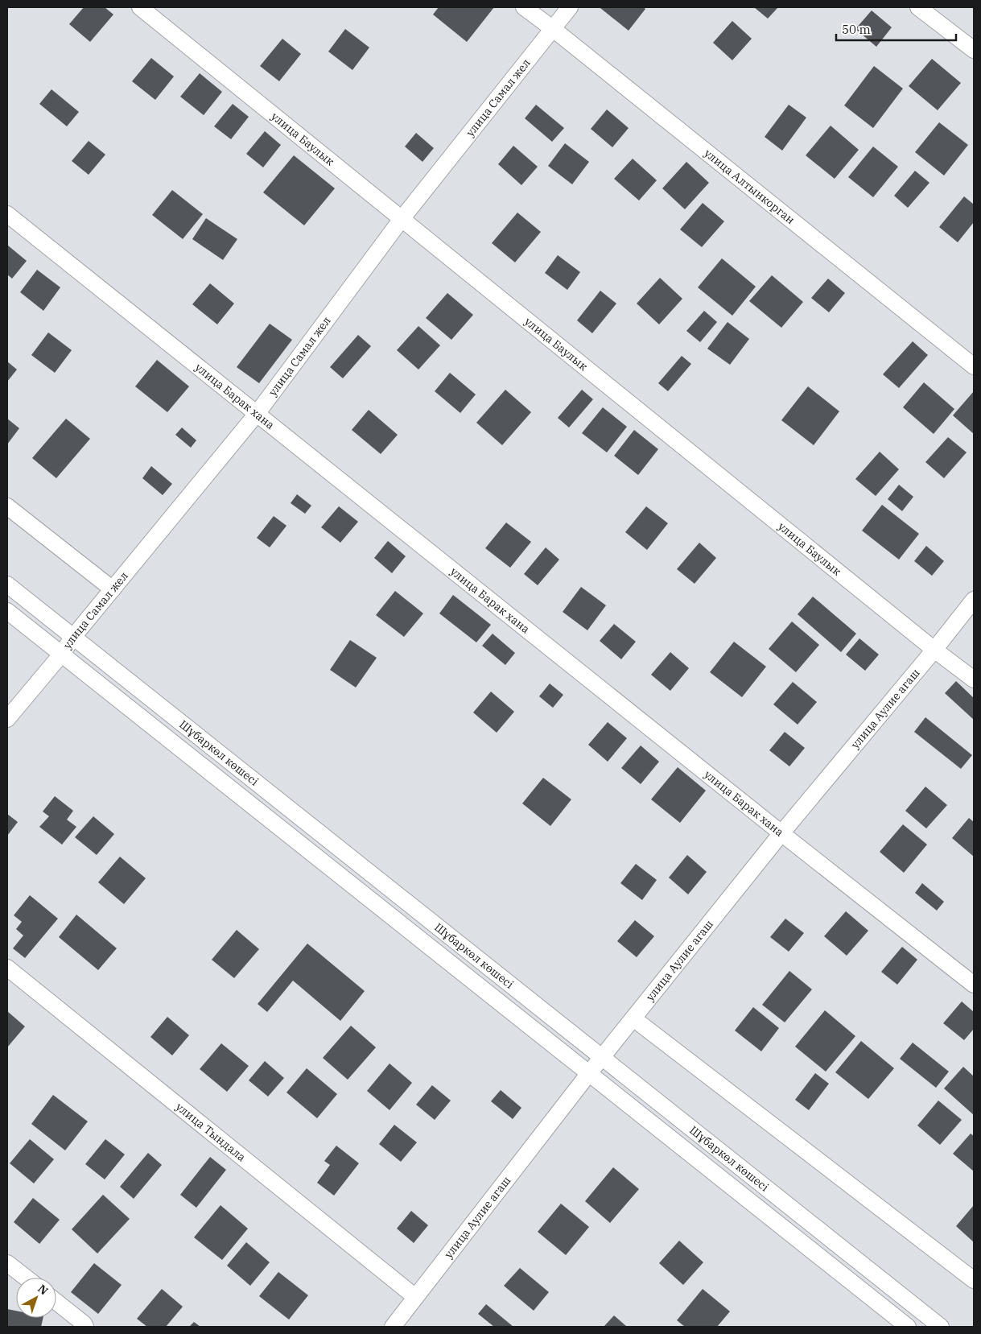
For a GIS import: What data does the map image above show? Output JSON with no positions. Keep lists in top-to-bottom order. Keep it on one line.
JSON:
{"streets":{"street":["улица Самал жел","улица Баулык","улица Алтынкорган","улица Барак хана","улица Аулие агаш","Шұбаркөл көшесі","улица Тындала"]},"crossings":[["улица Самал жел","улица Баулык"],["улица Самал жел","улица Алтынкорган"],["улица Самал жел","улица Барак хана"],["улица Самал жел","Шұбаркөл көшесі"],["улица Баулык","улица Аулие агаш"],["улица Барак хана","улица Аулие агаш"],["улица Аулие агаш","Шұбаркөл көшесі"],["улица Аулие агаш","улица Тындала"]],"scale_bar":"50 m","north":"top right"}
